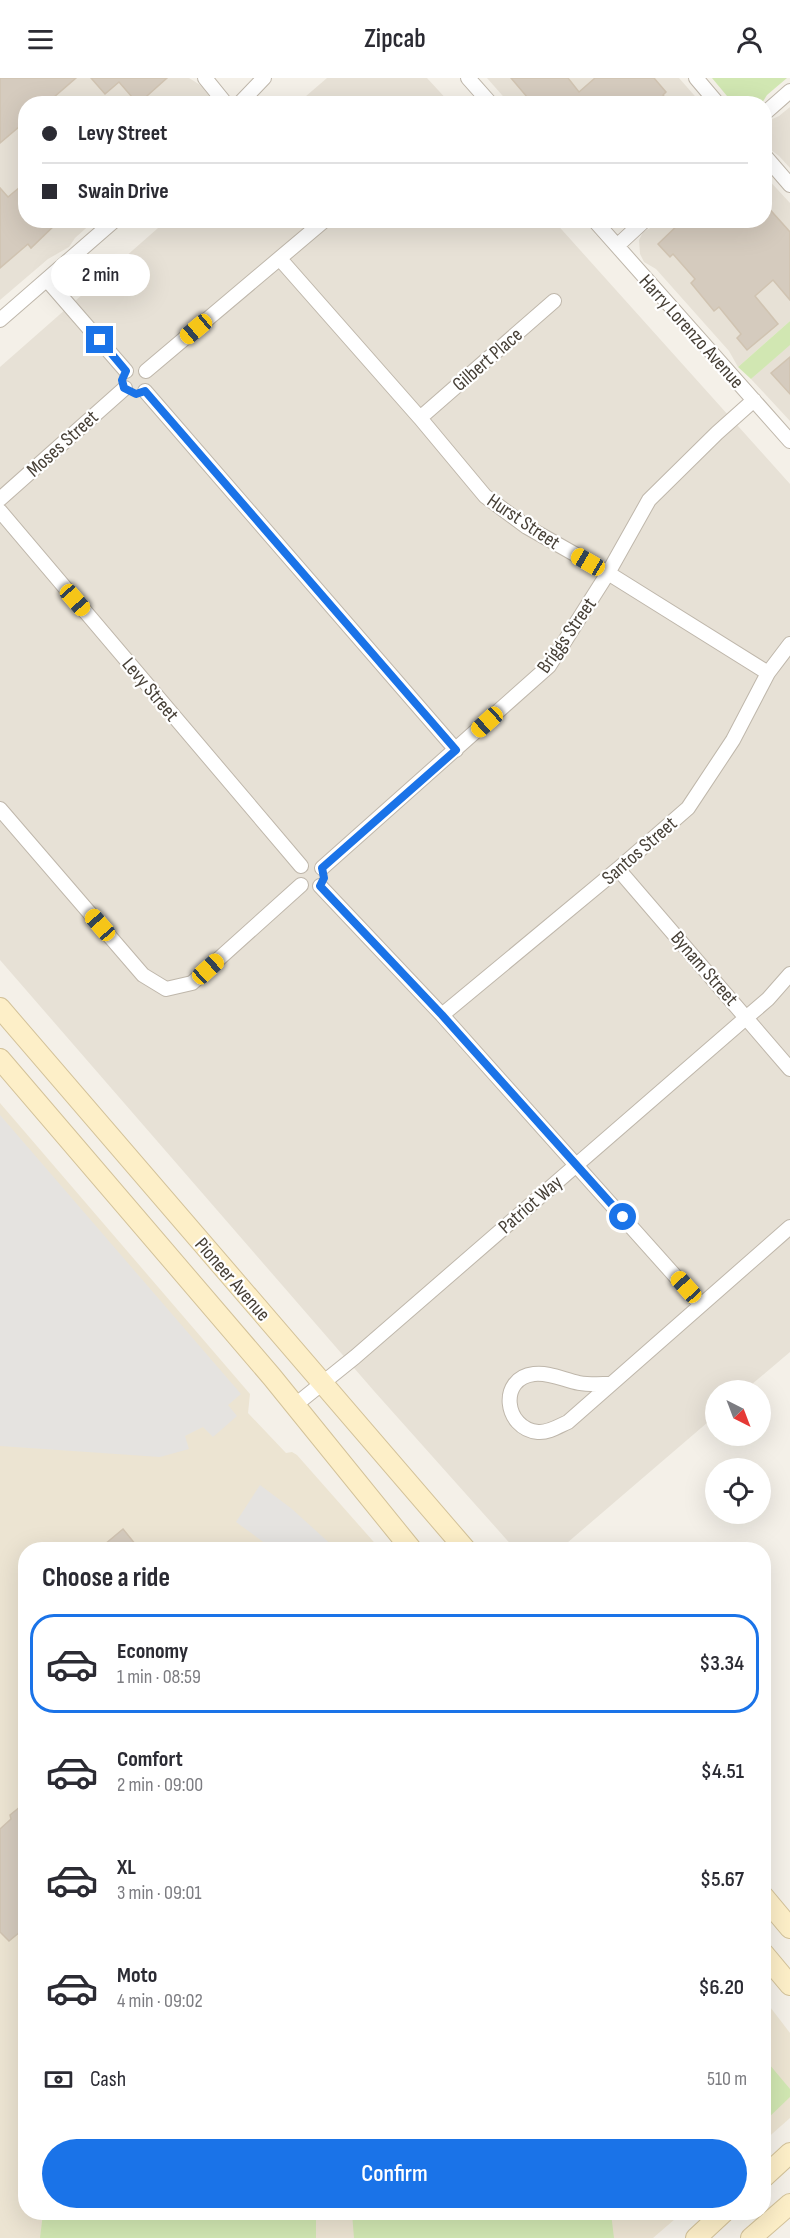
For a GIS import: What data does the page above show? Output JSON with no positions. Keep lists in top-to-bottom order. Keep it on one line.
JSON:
{"streets":{"street":["Harry Lorenzo Avenue","Gilbert Place","Moses Street","Hurst Street","Briggs Street","Levy Street","Santos Street","Bynam Street","Patriot Way","Pioneer Avenue"]},"crossings":[["Harry Lorenzo Avenue","Briggs Street"],["Gilbert Place","Hurst Street"],["Hurst Street","Briggs Street"],["Hurst Street","Santos Street"],["Briggs Street","Levy Street"],["Santos Street","Bynam Street"],["Bynam Street","Patriot Way"],["Patriot Way","Pioneer Avenue"]],"north":"bottom right","page":{"header":"Zipcab","banner":["Levy Street","Swain Drive"],"bubble":"2 min","heading":"Choose a ride","list":[{"name":"Economy","note":"1 min · 08:59","value":"$3.34"},{"name":"Comfort","note":"2 min · 09:00","value":"$4.51"},{"name":"XL","note":"3 min · 09:01","value":"$5.67"},{"name":"Moto","note":"4 min · 09:02","value":"$6.20"}],"pay":["Cash","510 m"],"buttons":"Confirm"}}
